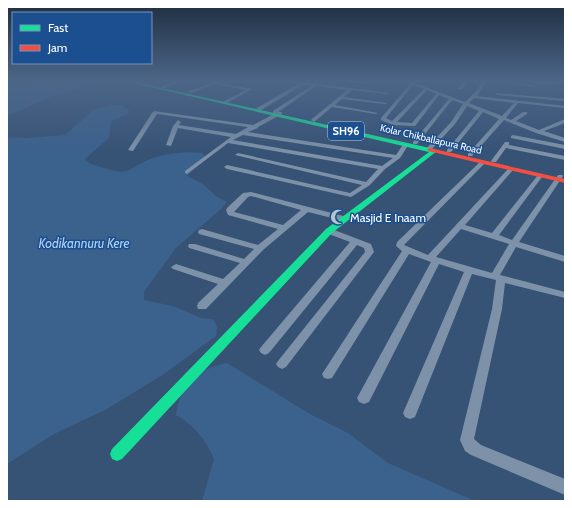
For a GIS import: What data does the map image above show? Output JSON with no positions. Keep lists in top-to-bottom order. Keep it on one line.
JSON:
{"streets":{"main road":["SH96","Kolar Chikballapura Road"]},"water":["Kodikannuru Kere"],"places":{"mosque":["Masjid E Inaam"]},"legend":["Fast","Jam"]}
